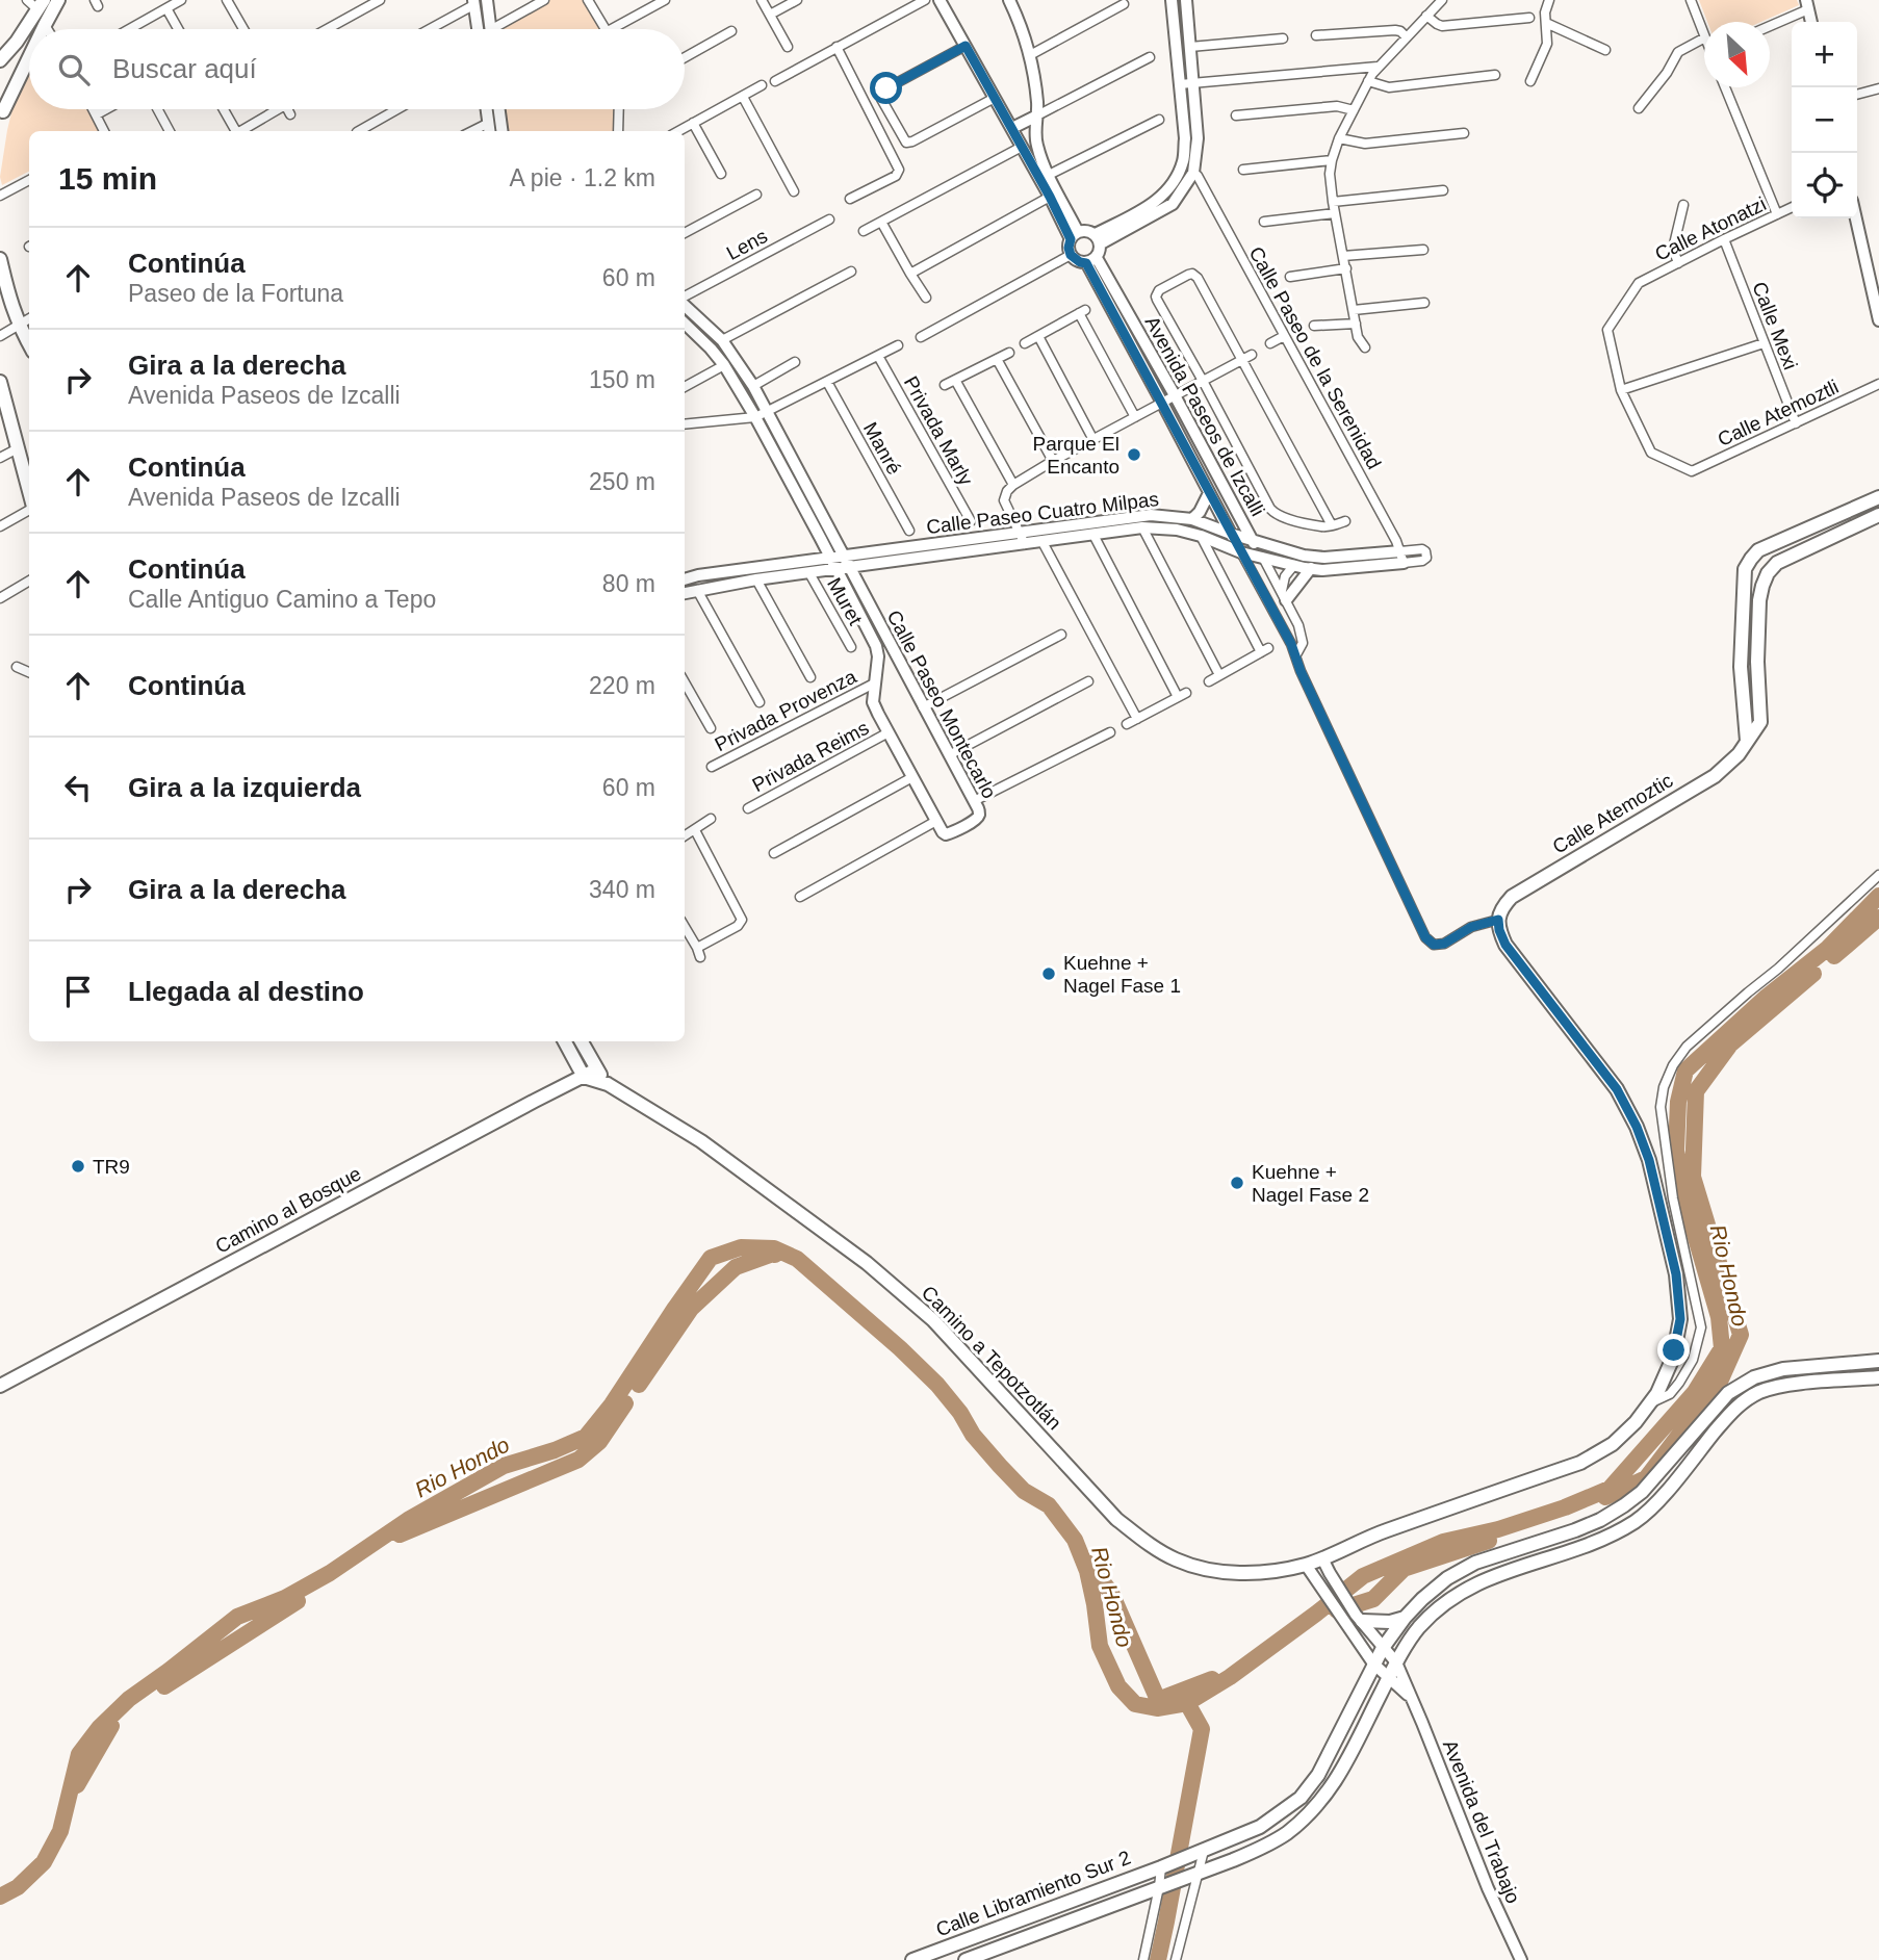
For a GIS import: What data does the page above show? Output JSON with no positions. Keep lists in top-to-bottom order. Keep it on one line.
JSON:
{"streets":{"main road":["Calle Atemoztic","Camino al Bosque","Camino a Tepotzotlán","Calle Libramiento Sur 2"],"street":["Calle Atonatzi","Lens","Calle Mexi","Calle Paseo de la Serenidad","Calle Atemoztli","Avenida Paseos de Izcalli","Privada Marly","Manré","Calle Paseo Cuatro Milpas","Muret","Calle Paseo Montecarlo","Privada Provenza","Privada Reims","Avenida del Trabajo"]},"crossings":[["Calle Atonatzi","Calle Mexi"],["Calle Atonatzi","Calle Atemoztli"],["Calle Mexi","Calle Atemoztli"],["Calle Paseo de la Serenidad","Calle Paseo Cuatro Milpas"],["Avenida Paseos de Izcalli","Calle Paseo Cuatro Milpas"],["Calle Paseo Cuatro Milpas","Muret"],["Calle Paseo Cuatro Milpas","Calle Paseo Montecarlo"],["Calle Paseo Montecarlo","Privada Provenza"],["Calle Paseo Montecarlo","Privada Reims"],["Calle Atemoztic","Camino a Tepotzotlán"],["Camino al Bosque","Camino a Tepotzotlán"],["Camino a Tepotzotlán","Avenida del Trabajo"],["Avenida del Trabajo","Calle Libramiento Sur 2"]],"water":["Rio Hondo"],"places":["Parque El Encanto","Kuehne + Nagel Fase 1","TR9","Kuehne + Nagel Fase 2"],"north":"bottom right","page":{"map_buttons":["+","−"],"search":"Buscar aquí","heading":["15 min","A pie · 1.2 km"],"list":[["Continúa","Paseo de la Fortuna","60 m"],["Gira a la derecha","Avenida Paseos de Izcalli","150 m"],["Continúa","Avenida Paseos de Izcalli","250 m"],["Continúa","Calle Antiguo Camino a Tepo","80 m"],["Continúa","220 m"],["Gira a la izquierda","60 m"],["Gira a la derecha","340 m"],"Llegada al destino"]}}
